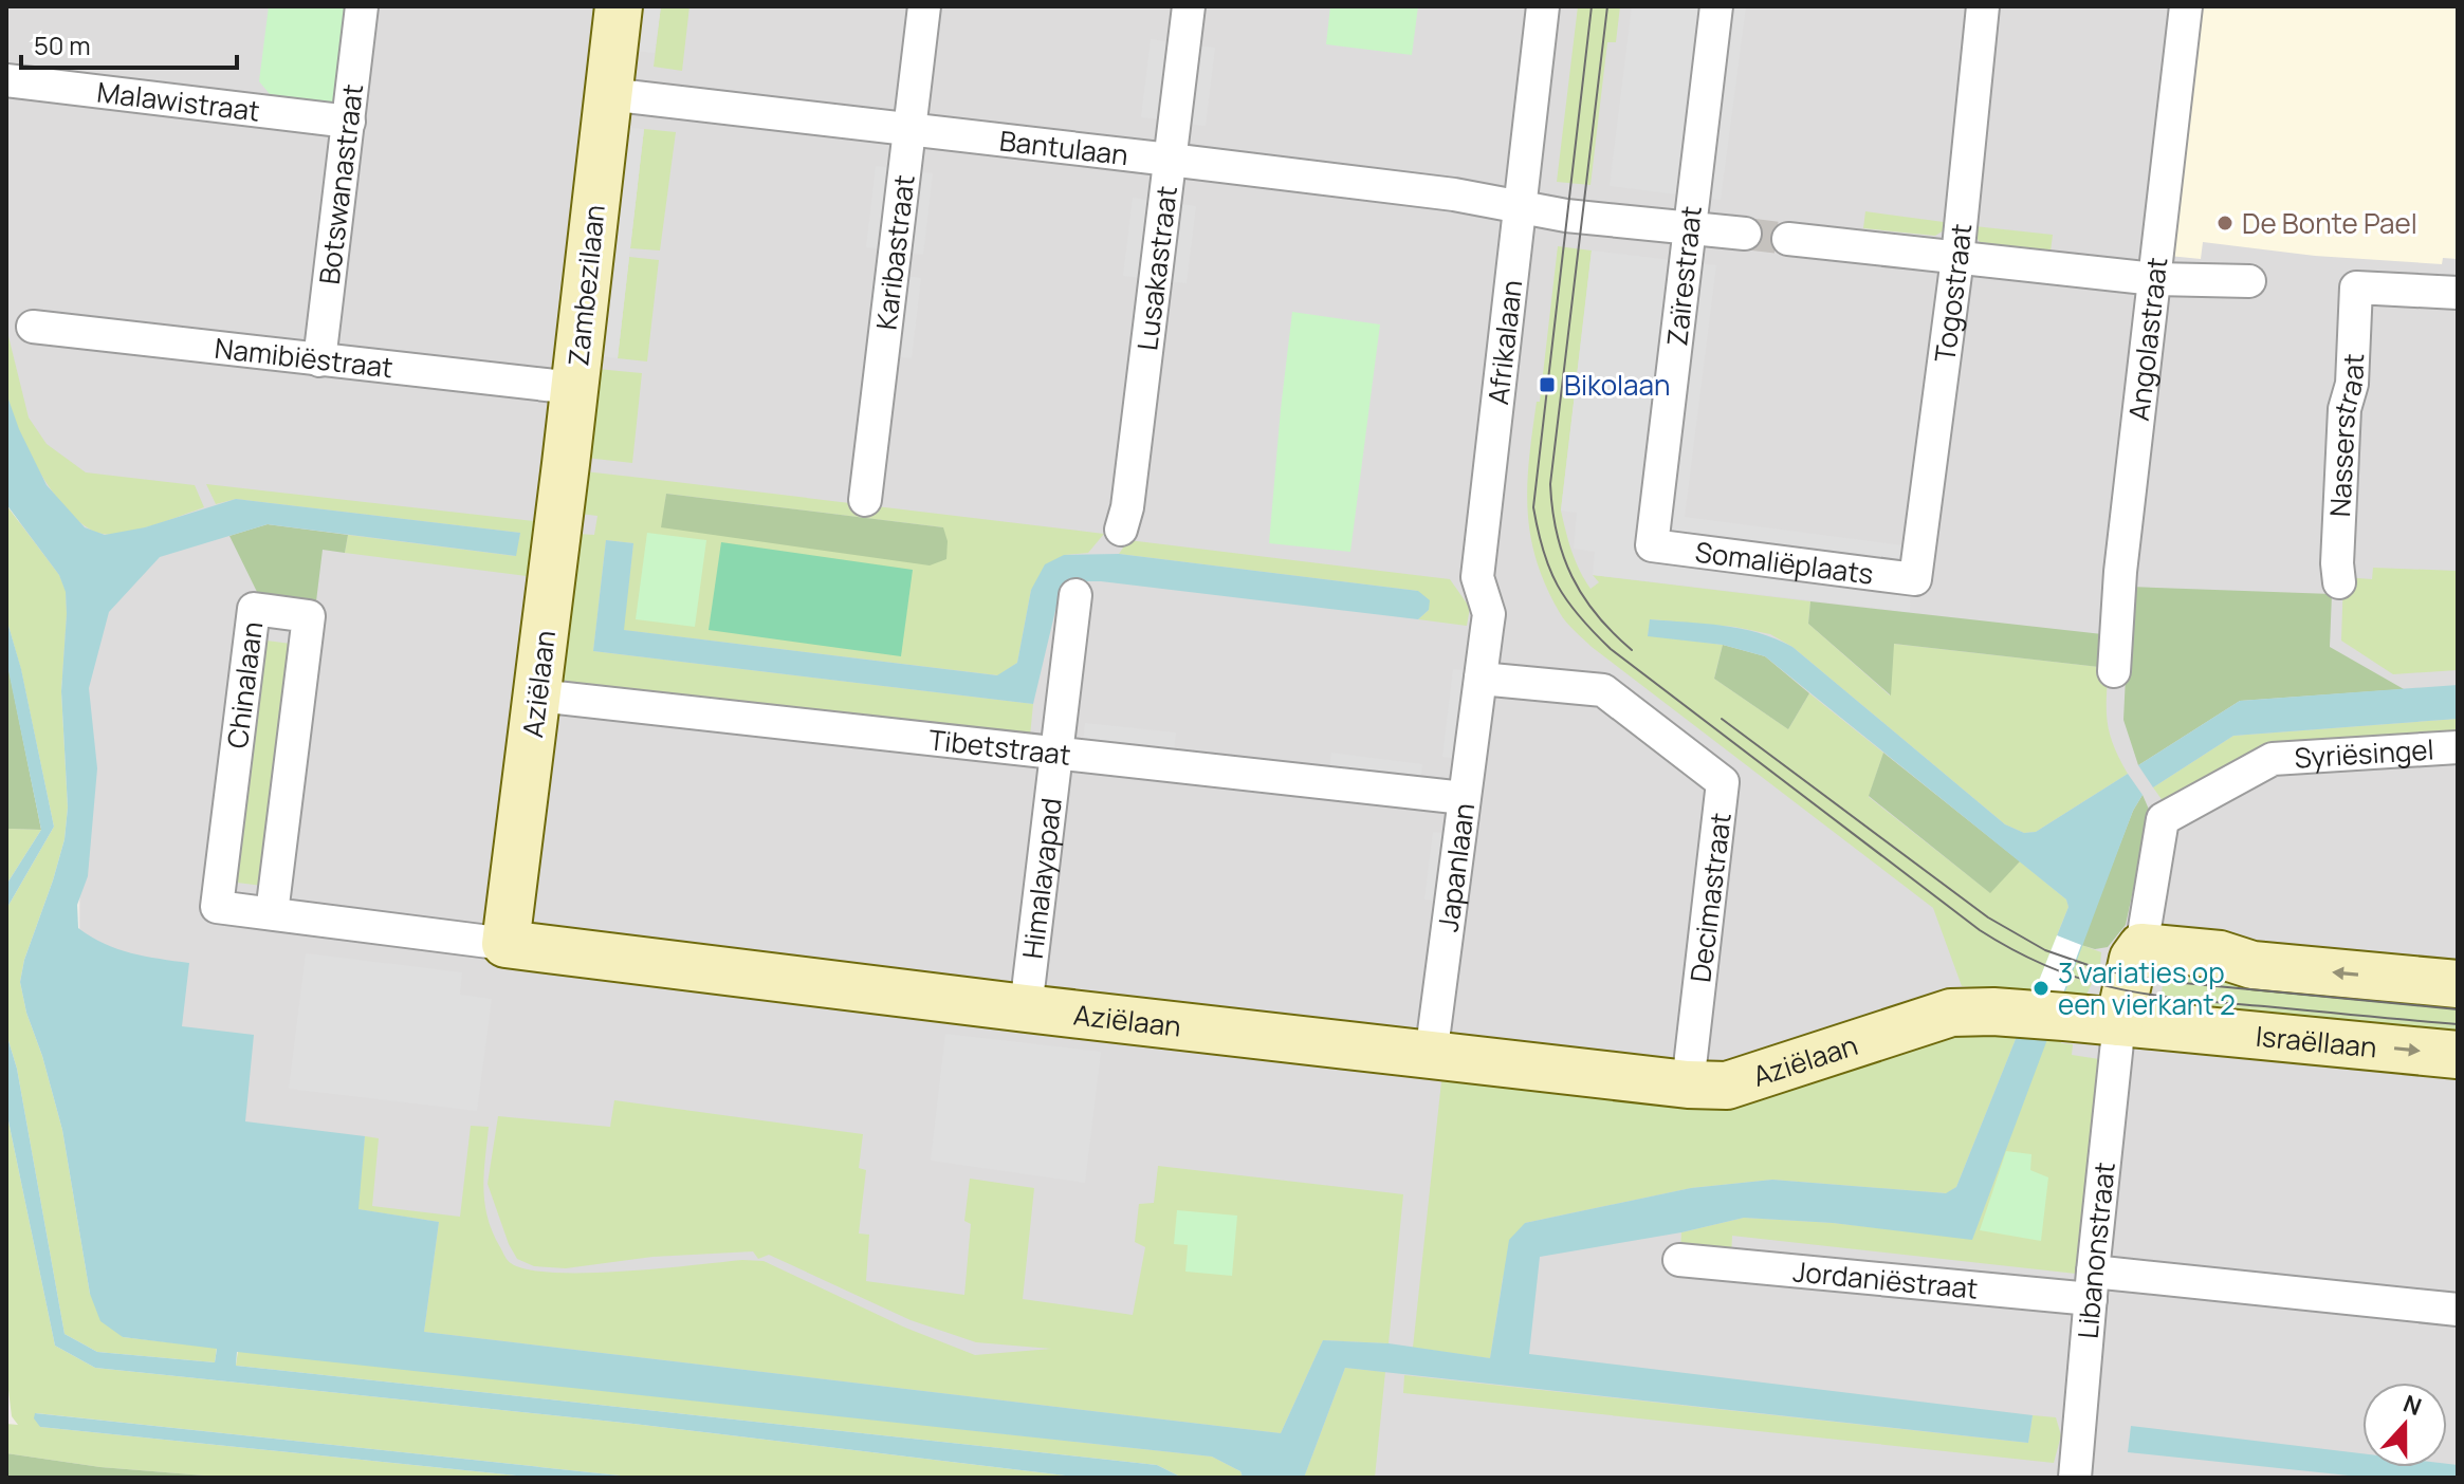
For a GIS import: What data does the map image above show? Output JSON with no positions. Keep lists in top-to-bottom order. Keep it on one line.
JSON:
{"streets":{"street":["Malawistraat","Bantulaan","Botswanastraat","Karibastraat","Lusakastraat","Zaïrestraat","Zambezilaan","Togostraat","Angolastraat","Afrikalaan","Namibiëstraat","Nasserstraat","Somaliëplaats","Aziëlaan","Chinalaan","Tibetstraat","Syriësingel","Japanlaan","Himalayapad","Decimastraat","Israëllaan","Libanonstraat","Jordaniëstraat"]},"crossings":[["Malawistraat","Botswanastraat"],["Bantulaan","Karibastraat"],["Bantulaan","Lusakastraat"],["Bantulaan","Zambezilaan"],["Bantulaan","Afrikalaan"],["Botswanastraat","Namibiëstraat"],["Zaïrestraat","Somaliëplaats"],["Zambezilaan","Namibiëstraat"],["Zambezilaan","Aziëlaan"],["Togostraat","Somaliëplaats"],["Afrikalaan","Japanlaan"],["Afrikalaan","Decimastraat"],["Aziëlaan","Chinalaan"],["Aziëlaan","Tibetstraat"],["Aziëlaan","Japanlaan"],["Aziëlaan","Himalayapad"],["Aziëlaan","Decimastraat"],["Aziëlaan","Israëllaan"],["Aziëlaan","Libanonstraat"],["Tibetstraat","Japanlaan"],["Tibetstraat","Himalayapad"],["Japanlaan","Decimastraat"],["Israëllaan","Libanonstraat"],["Libanonstraat","Jordaniëstraat"]],"places":{"other":["De Bonte Pael","3 variaties op een vierkant 2"],"transit":["Bikolaan"]},"scale_bar":"50 m","north":"top"}
